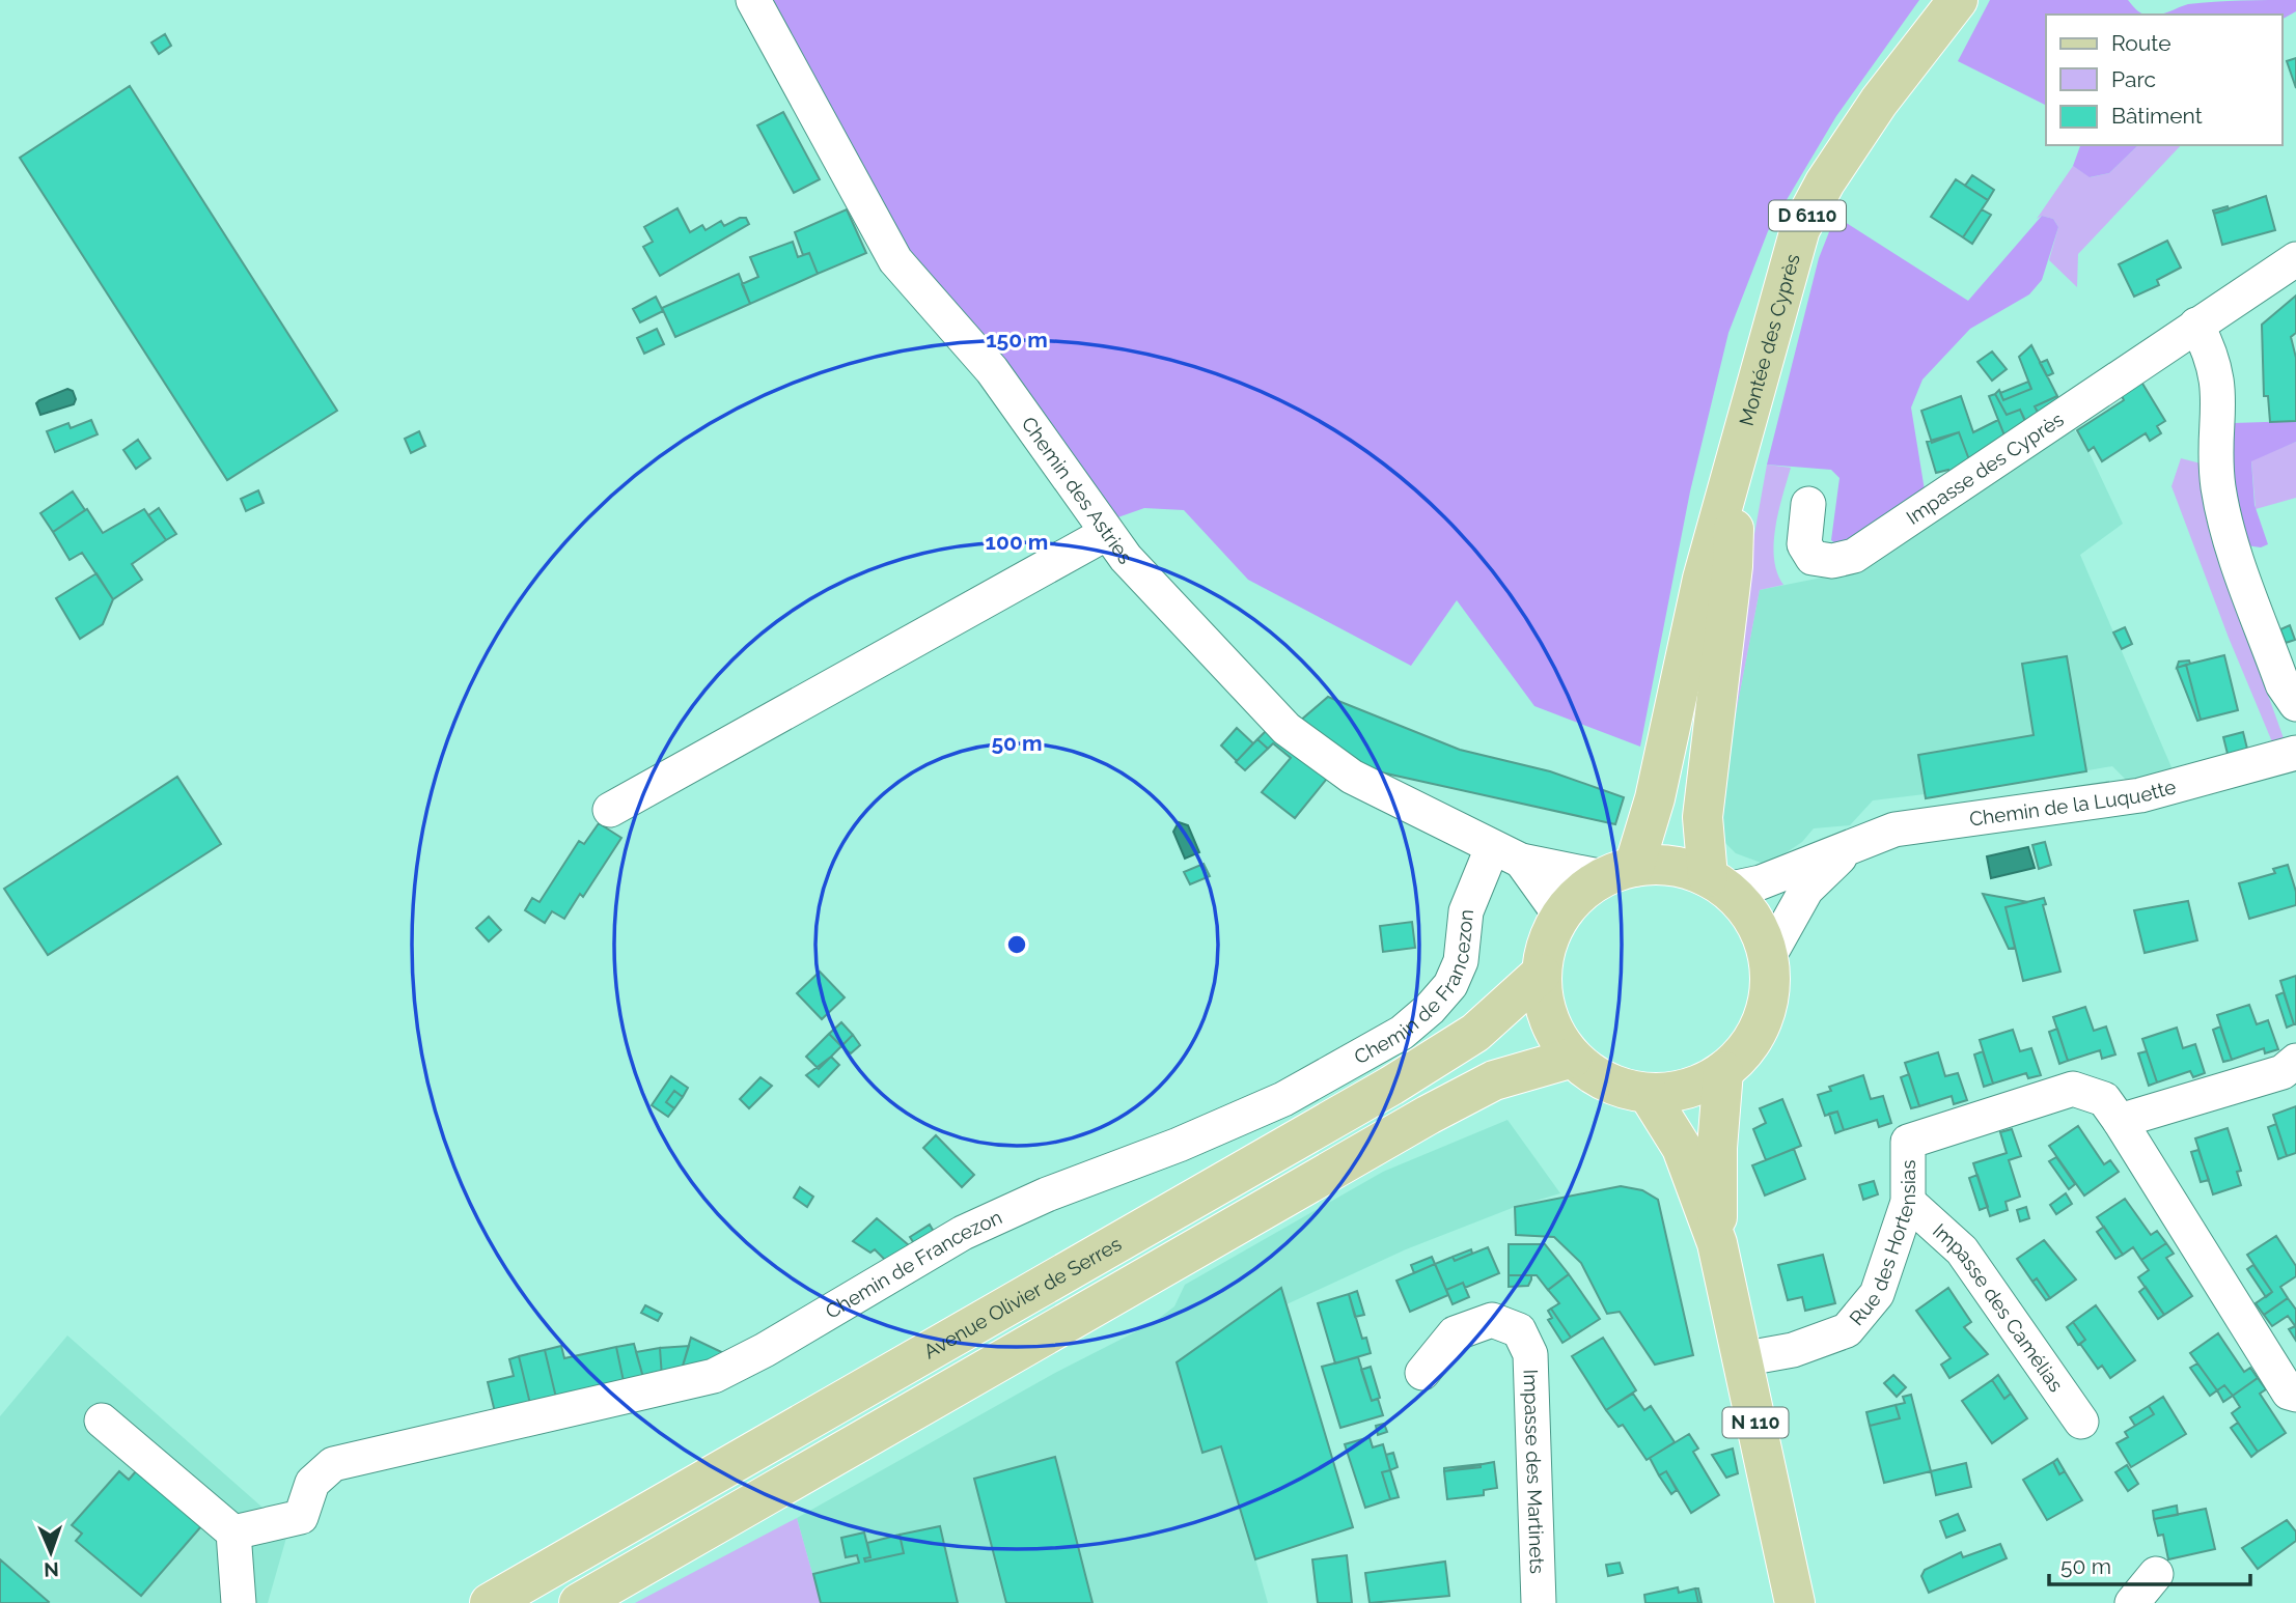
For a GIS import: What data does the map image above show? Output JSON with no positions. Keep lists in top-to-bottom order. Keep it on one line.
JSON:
{"streets":{"main road":["D 6110","Montée des Cyprès","Avenue Olivier de Serres","N 110"],"street":["Impasse des Cyprès","Chemin des Astries","Chemin de la Luquette","Chemin de Francezon","Rue des Hortensias","Impasse des Camélias","Impasse des Martinets"]},"crossings":[["Montée des Cyprès","Chemin des Astries"],["Montée des Cyprès","Chemin de la Luquette"],["Montée des Cyprès","Avenue Olivier de Serres"],["Montée des Cyprès","N 110"],["Chemin des Astries","Chemin de la Luquette"],["Chemin des Astries","Chemin de Francezon"],["Chemin des Astries","Avenue Olivier de Serres"],["Chemin des Astries","N 110"],["Chemin de la Luquette","Avenue Olivier de Serres"],["Chemin de la Luquette","N 110"],["Rue des Hortensias","Impasse des Camélias"],["Rue des Hortensias","N 110"],["Avenue Olivier de Serres","N 110"]],"legend":["Route","Parc","Bâtiment"],"scale_bar":"50 m","north":"bottom","rings":["150 m","100 m","50 m"]}
